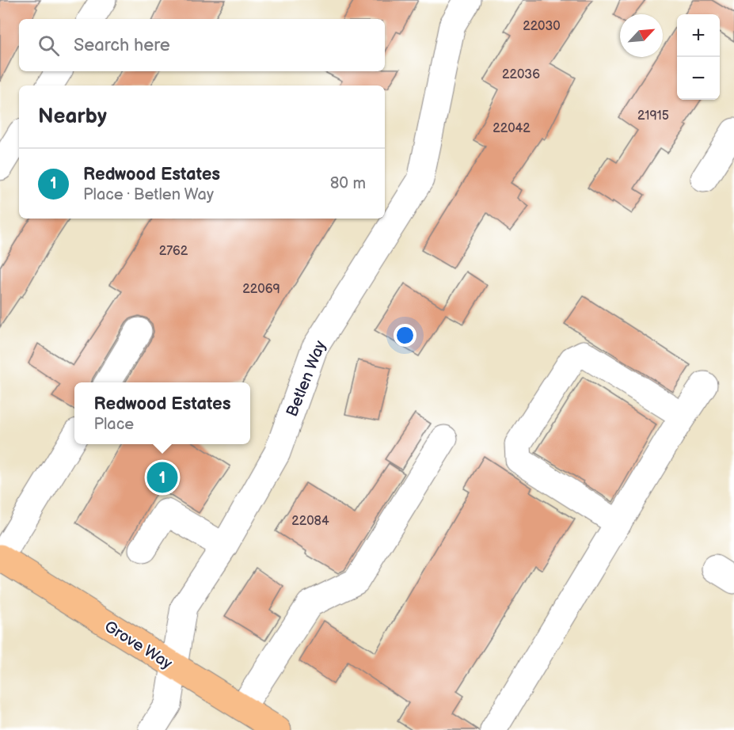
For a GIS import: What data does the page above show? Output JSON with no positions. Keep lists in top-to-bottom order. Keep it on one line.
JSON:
{"streets":{"main road":["Grove Way"],"street":["Betlen Way"]},"crossings":[["Betlen Way","Grove Way"]],"house_numbers":["22030","22036","21915","22042","2762","22069","22084"],"north":"top right","page":{"map_buttons":["+","−"],"search":"Search here","heading":"Nearby","list":[{"mark":"1","name":"Redwood Estates","note":"Place · Betlen Way","value":"80 m"}],"popup":["Redwood Estates","Place"],"pins":"1"}}
